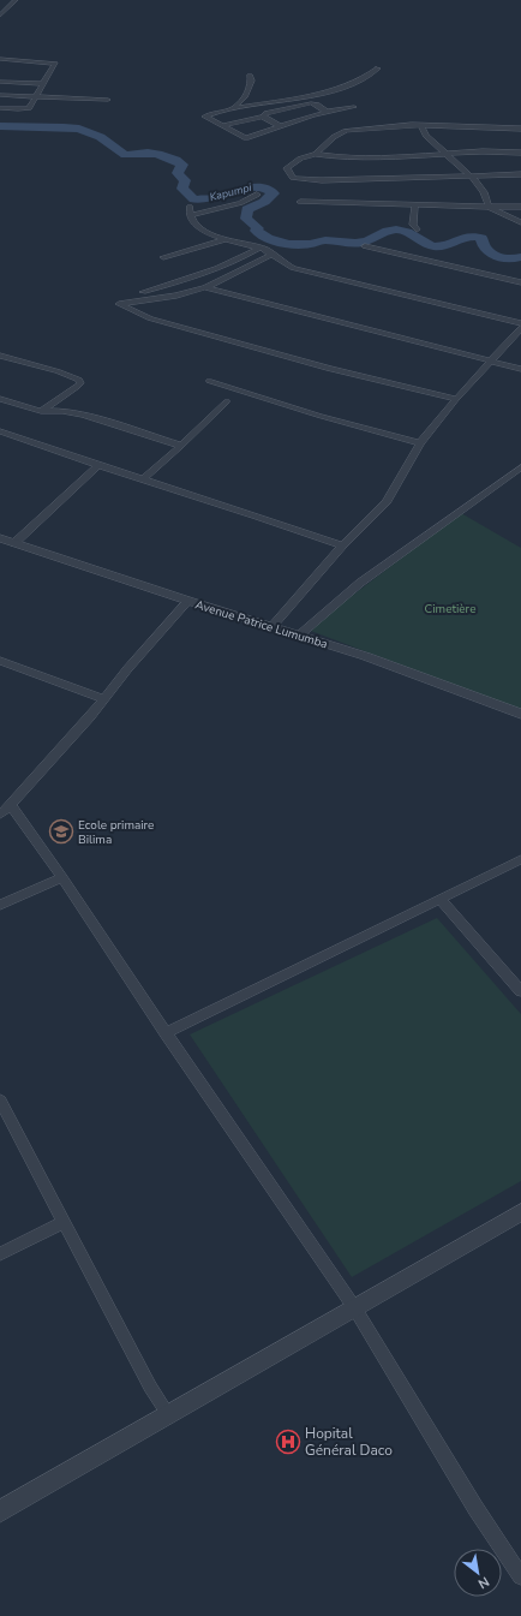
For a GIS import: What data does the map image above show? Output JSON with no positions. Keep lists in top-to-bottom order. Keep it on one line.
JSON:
{"streets":{"street":["Avenue Patrice Lumumba"]},"water":["Kapumpi"],"parks":["Cimetière"],"places":{"school or university":["Ecole primaire Bilima"],"hospital":["Hopital Général Daco"]},"north":"bottom right"}
